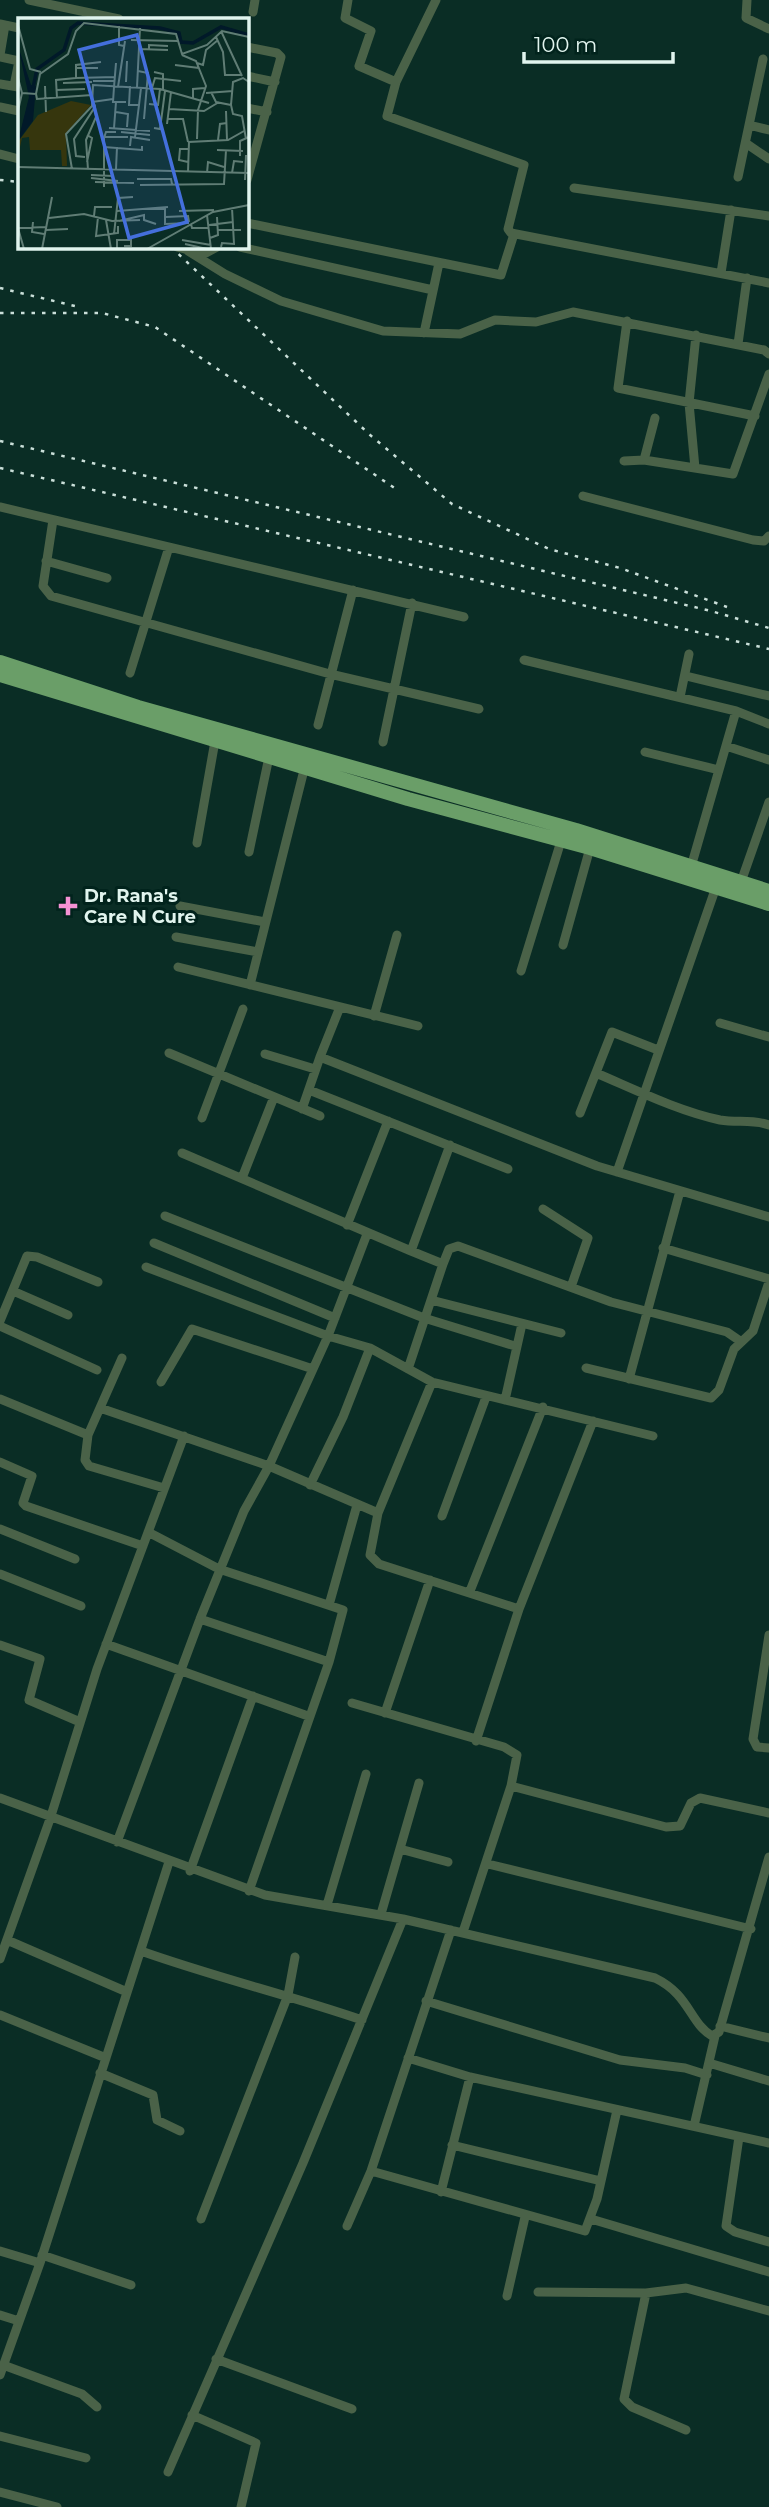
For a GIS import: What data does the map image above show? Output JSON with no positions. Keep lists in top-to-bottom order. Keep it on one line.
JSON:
{"places":{"health":["Dr. Rana's Care N Cure"]},"scale_bar":"100 m"}
